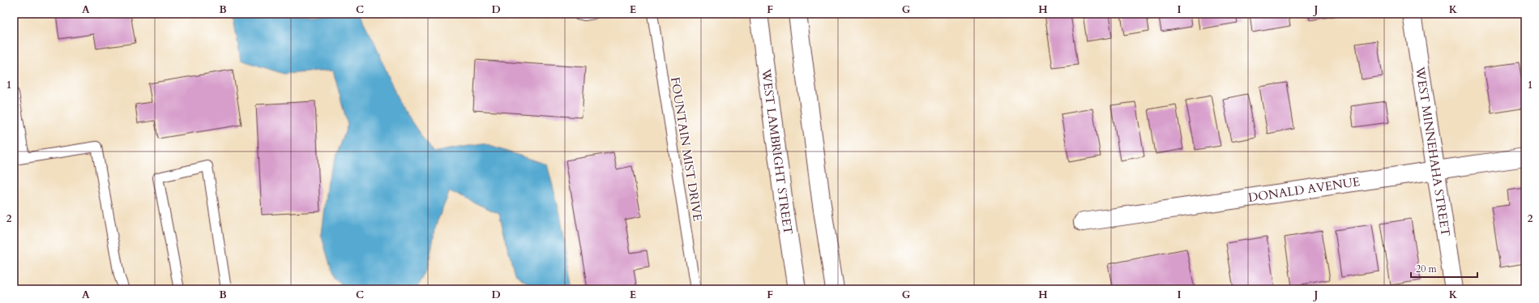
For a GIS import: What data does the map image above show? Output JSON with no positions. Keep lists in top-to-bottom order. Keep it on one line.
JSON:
{"streets":{"street":["WEST LAMBRIGHT STREET","WEST MINNEHAHA STREET","DONALD AVENUE"],"lane":["FOUNTAIN MIST DRIVE"]},"crossings":[["WEST MINNEHAHA STREET","DONALD AVENUE"]],"scale_bar":"20 m","grid":{"columns":["A","B","C","D","E","F","G","H","I","J","K"],"rows":["1","2"]}}
